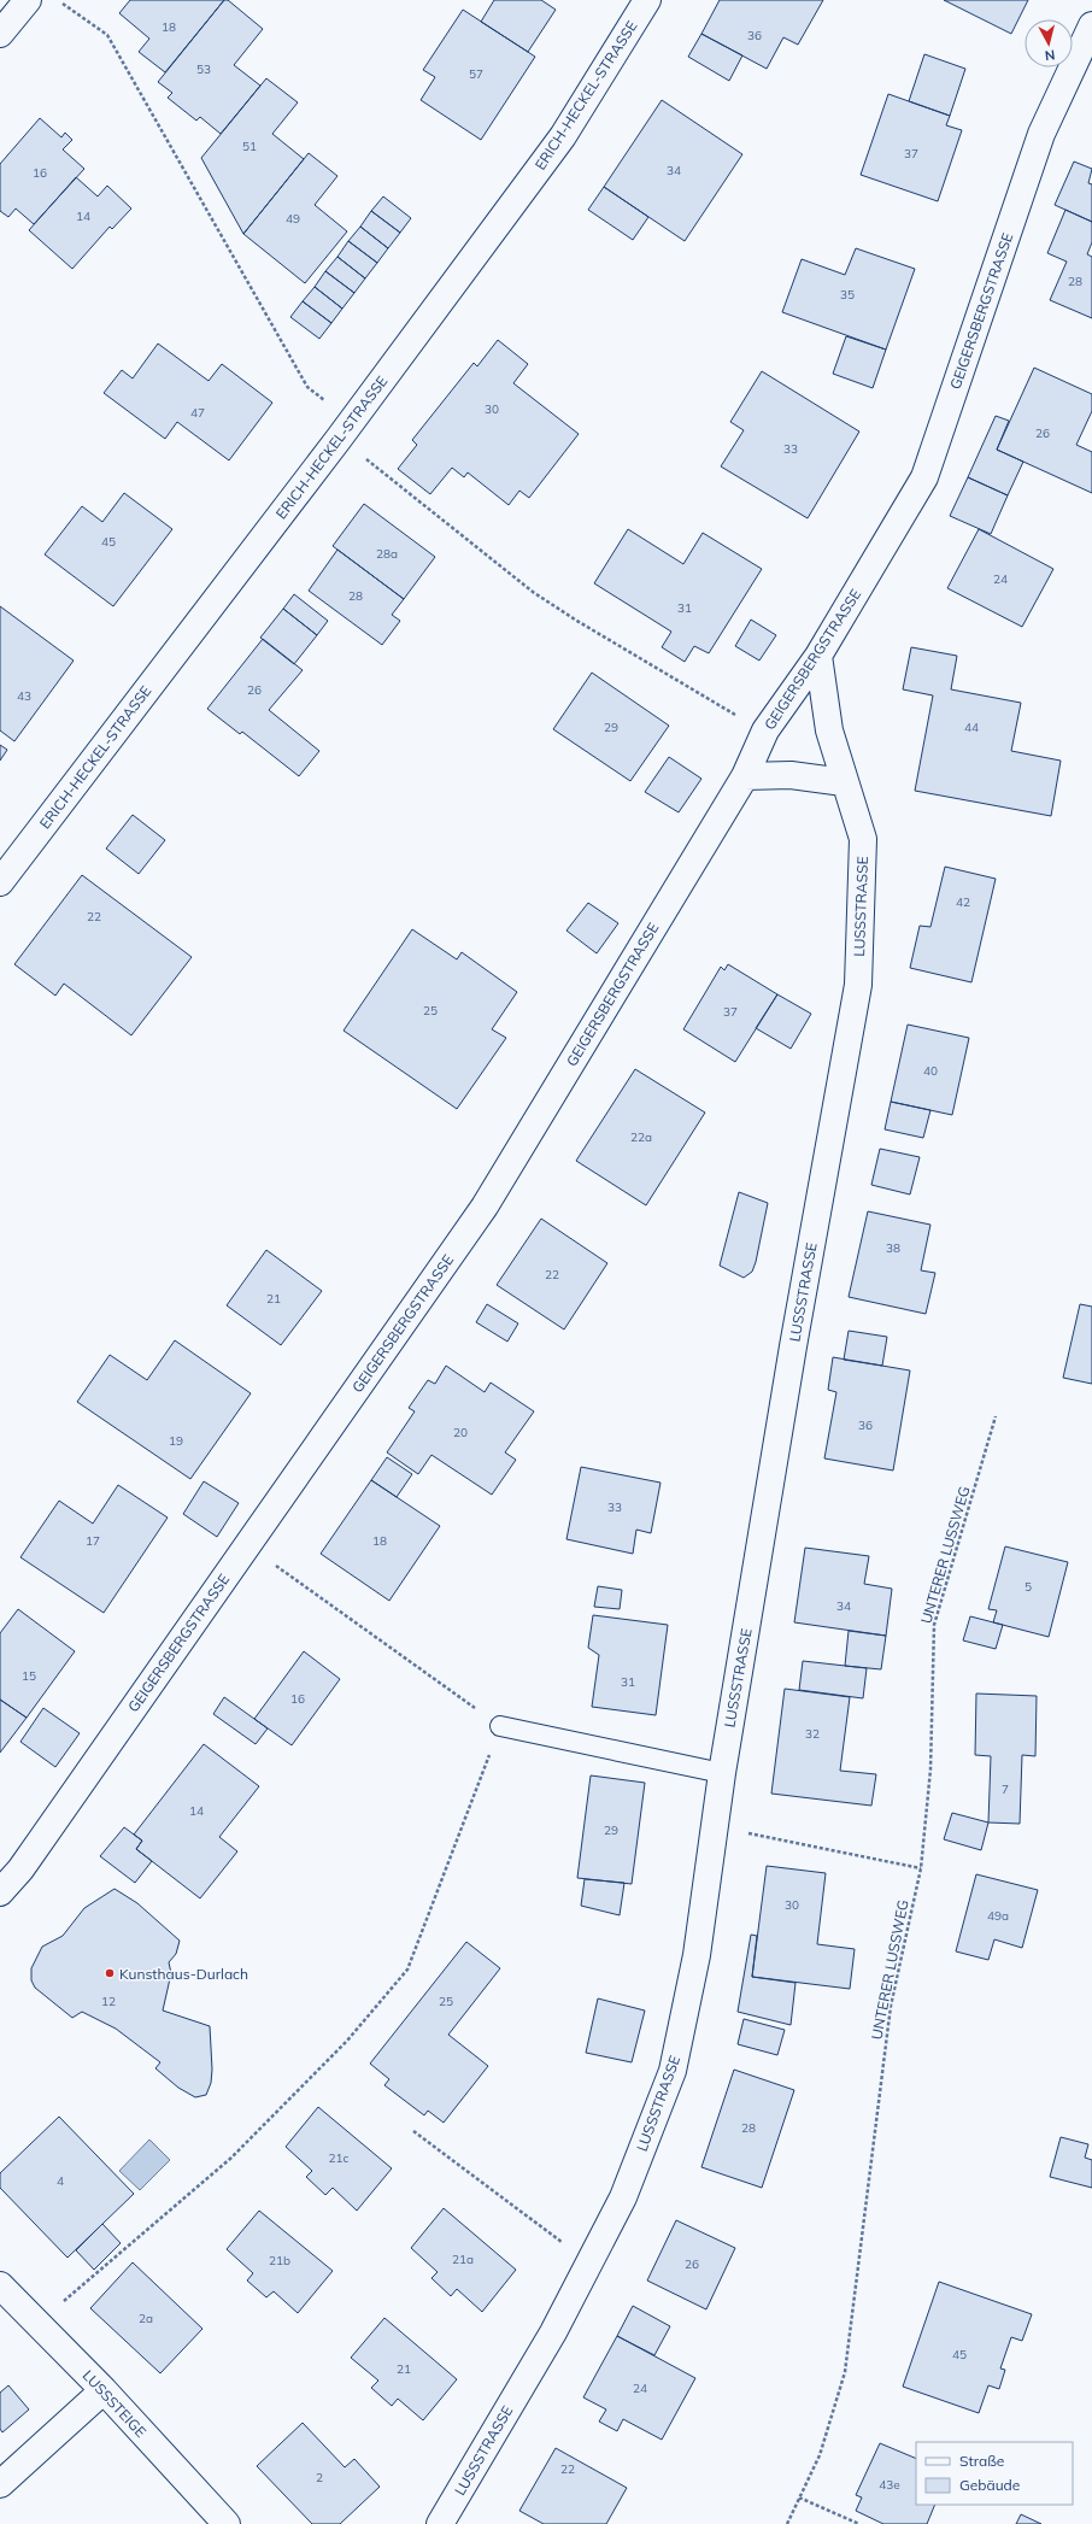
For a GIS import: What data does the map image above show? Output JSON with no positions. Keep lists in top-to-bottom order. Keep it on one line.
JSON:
{"streets":{"street":["ERICH-HECKEL-STRASSE","GEIGERSBERGSTRASSE","LUSSSTRASSE","LUSSSTEIGE"],"path":["UNTERER LUSSWEG"]},"crossings":[["GEIGERSBERGSTRASSE","LUSSSTRASSE"]],"places":["Kunsthaus-Durlach"],"house_numbers":["18","36","53","57","51","37","34","16","14","49","28","35","30","47","26","33","45","28a","24","28","31","26","43","29","44","42","22","25","37","40","22a","38","22","21","36","20","19","33","17","18","5","34","15","31","16","32","7","14","29","30","49a","12","25","28","21c","4","21a","21b","26","2a","45","21","24","22","2","43e"],"legend":["Straße","Gebäude"],"north":"bottom"}
